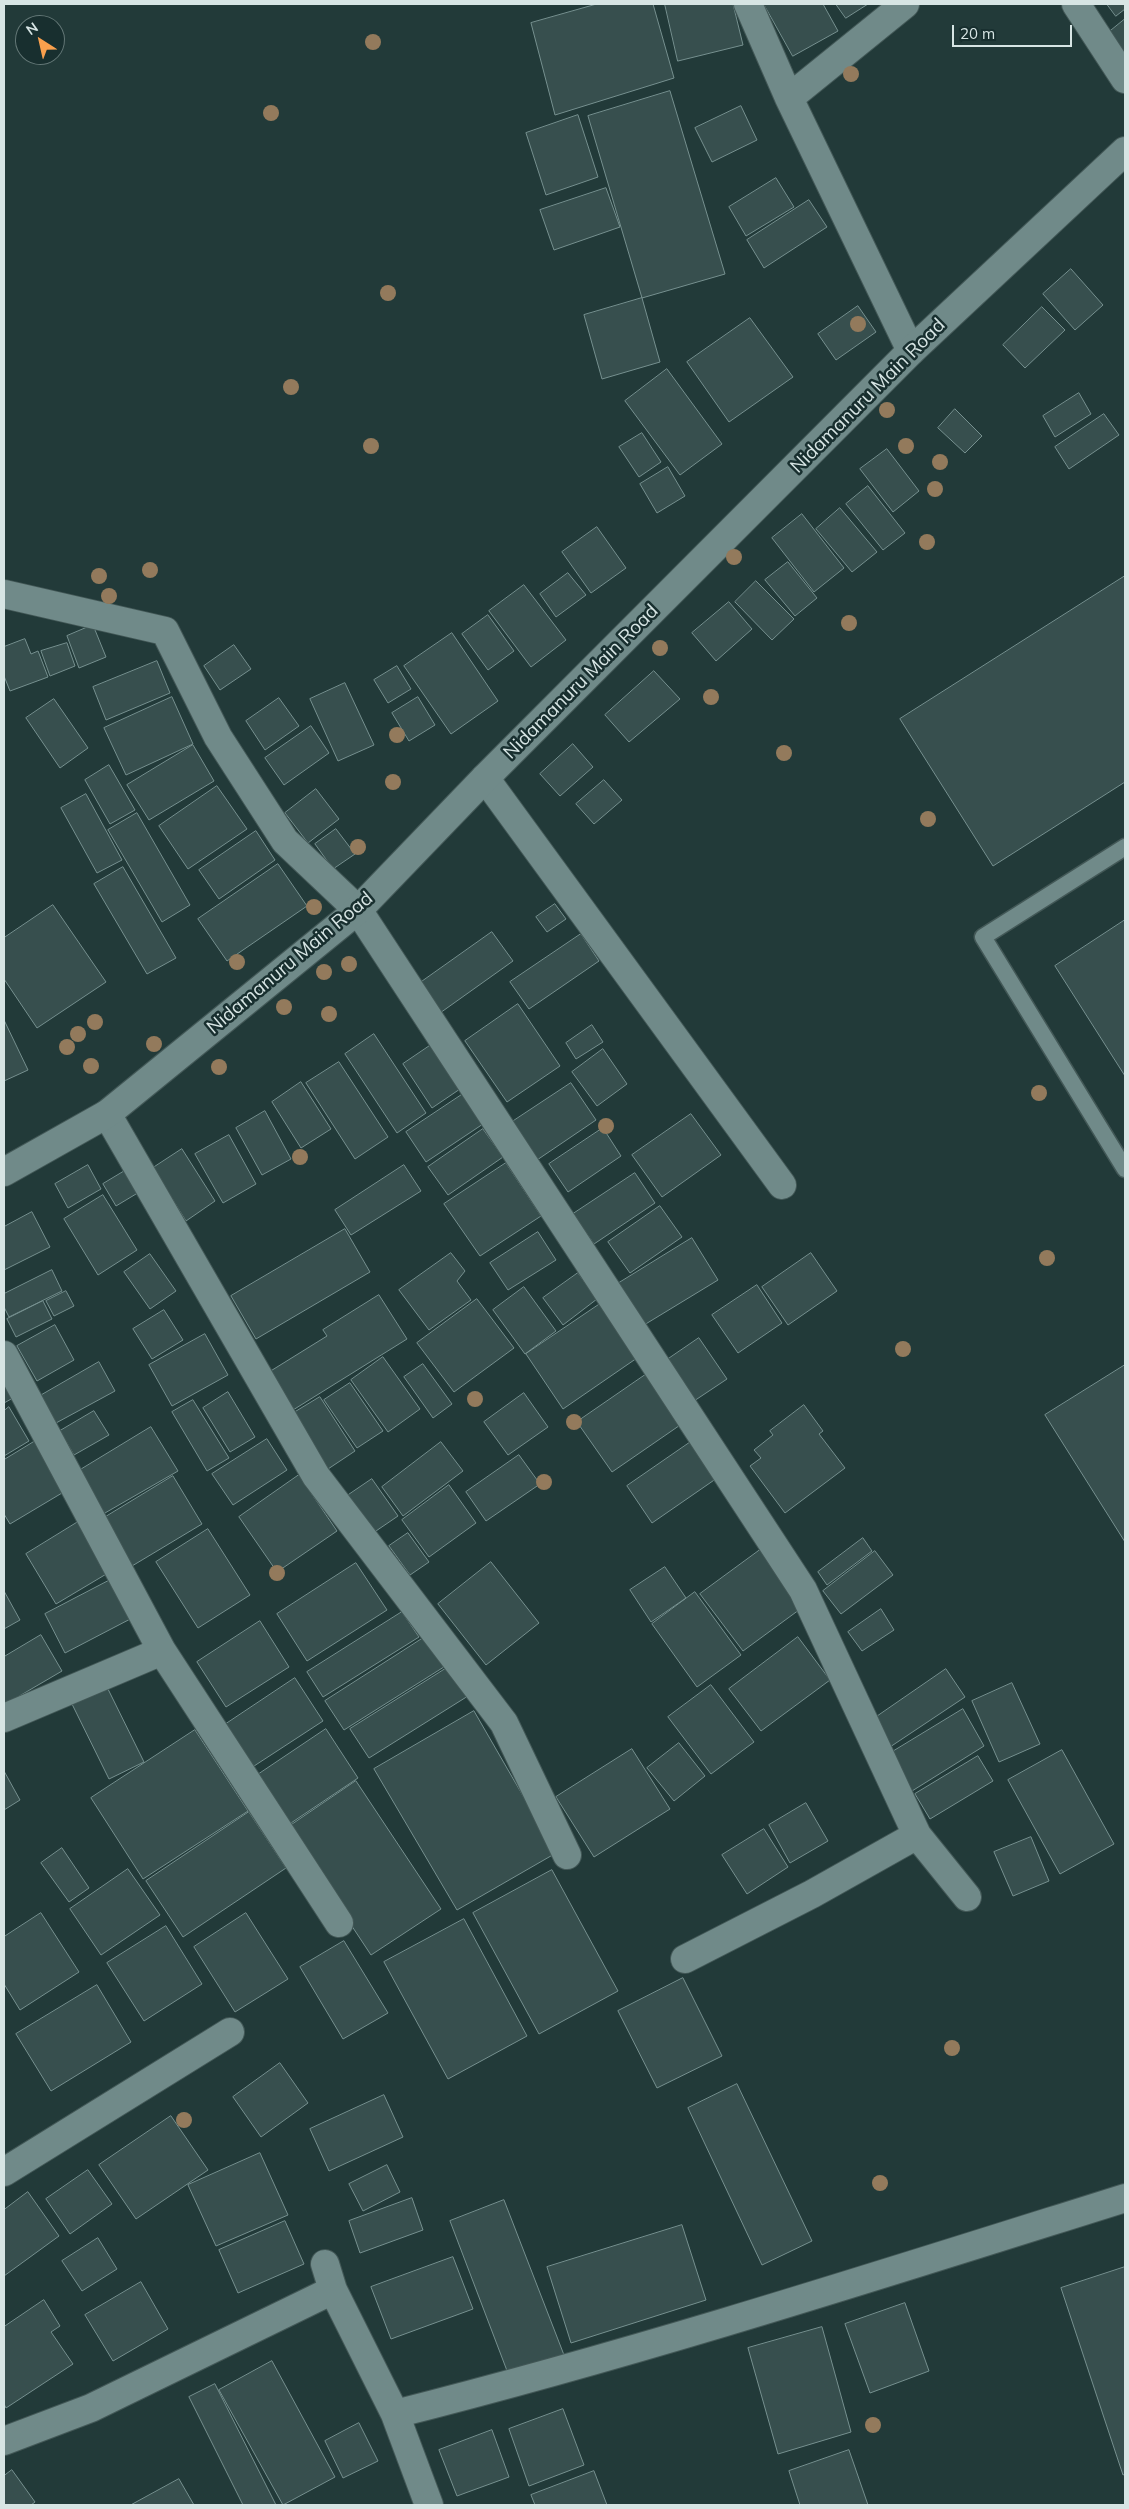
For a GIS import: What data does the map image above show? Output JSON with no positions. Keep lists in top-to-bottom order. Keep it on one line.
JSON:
{"streets":{"street":["Nidamanuru Main Road"]},"scale_bar":"20 m","north":"top left"}
